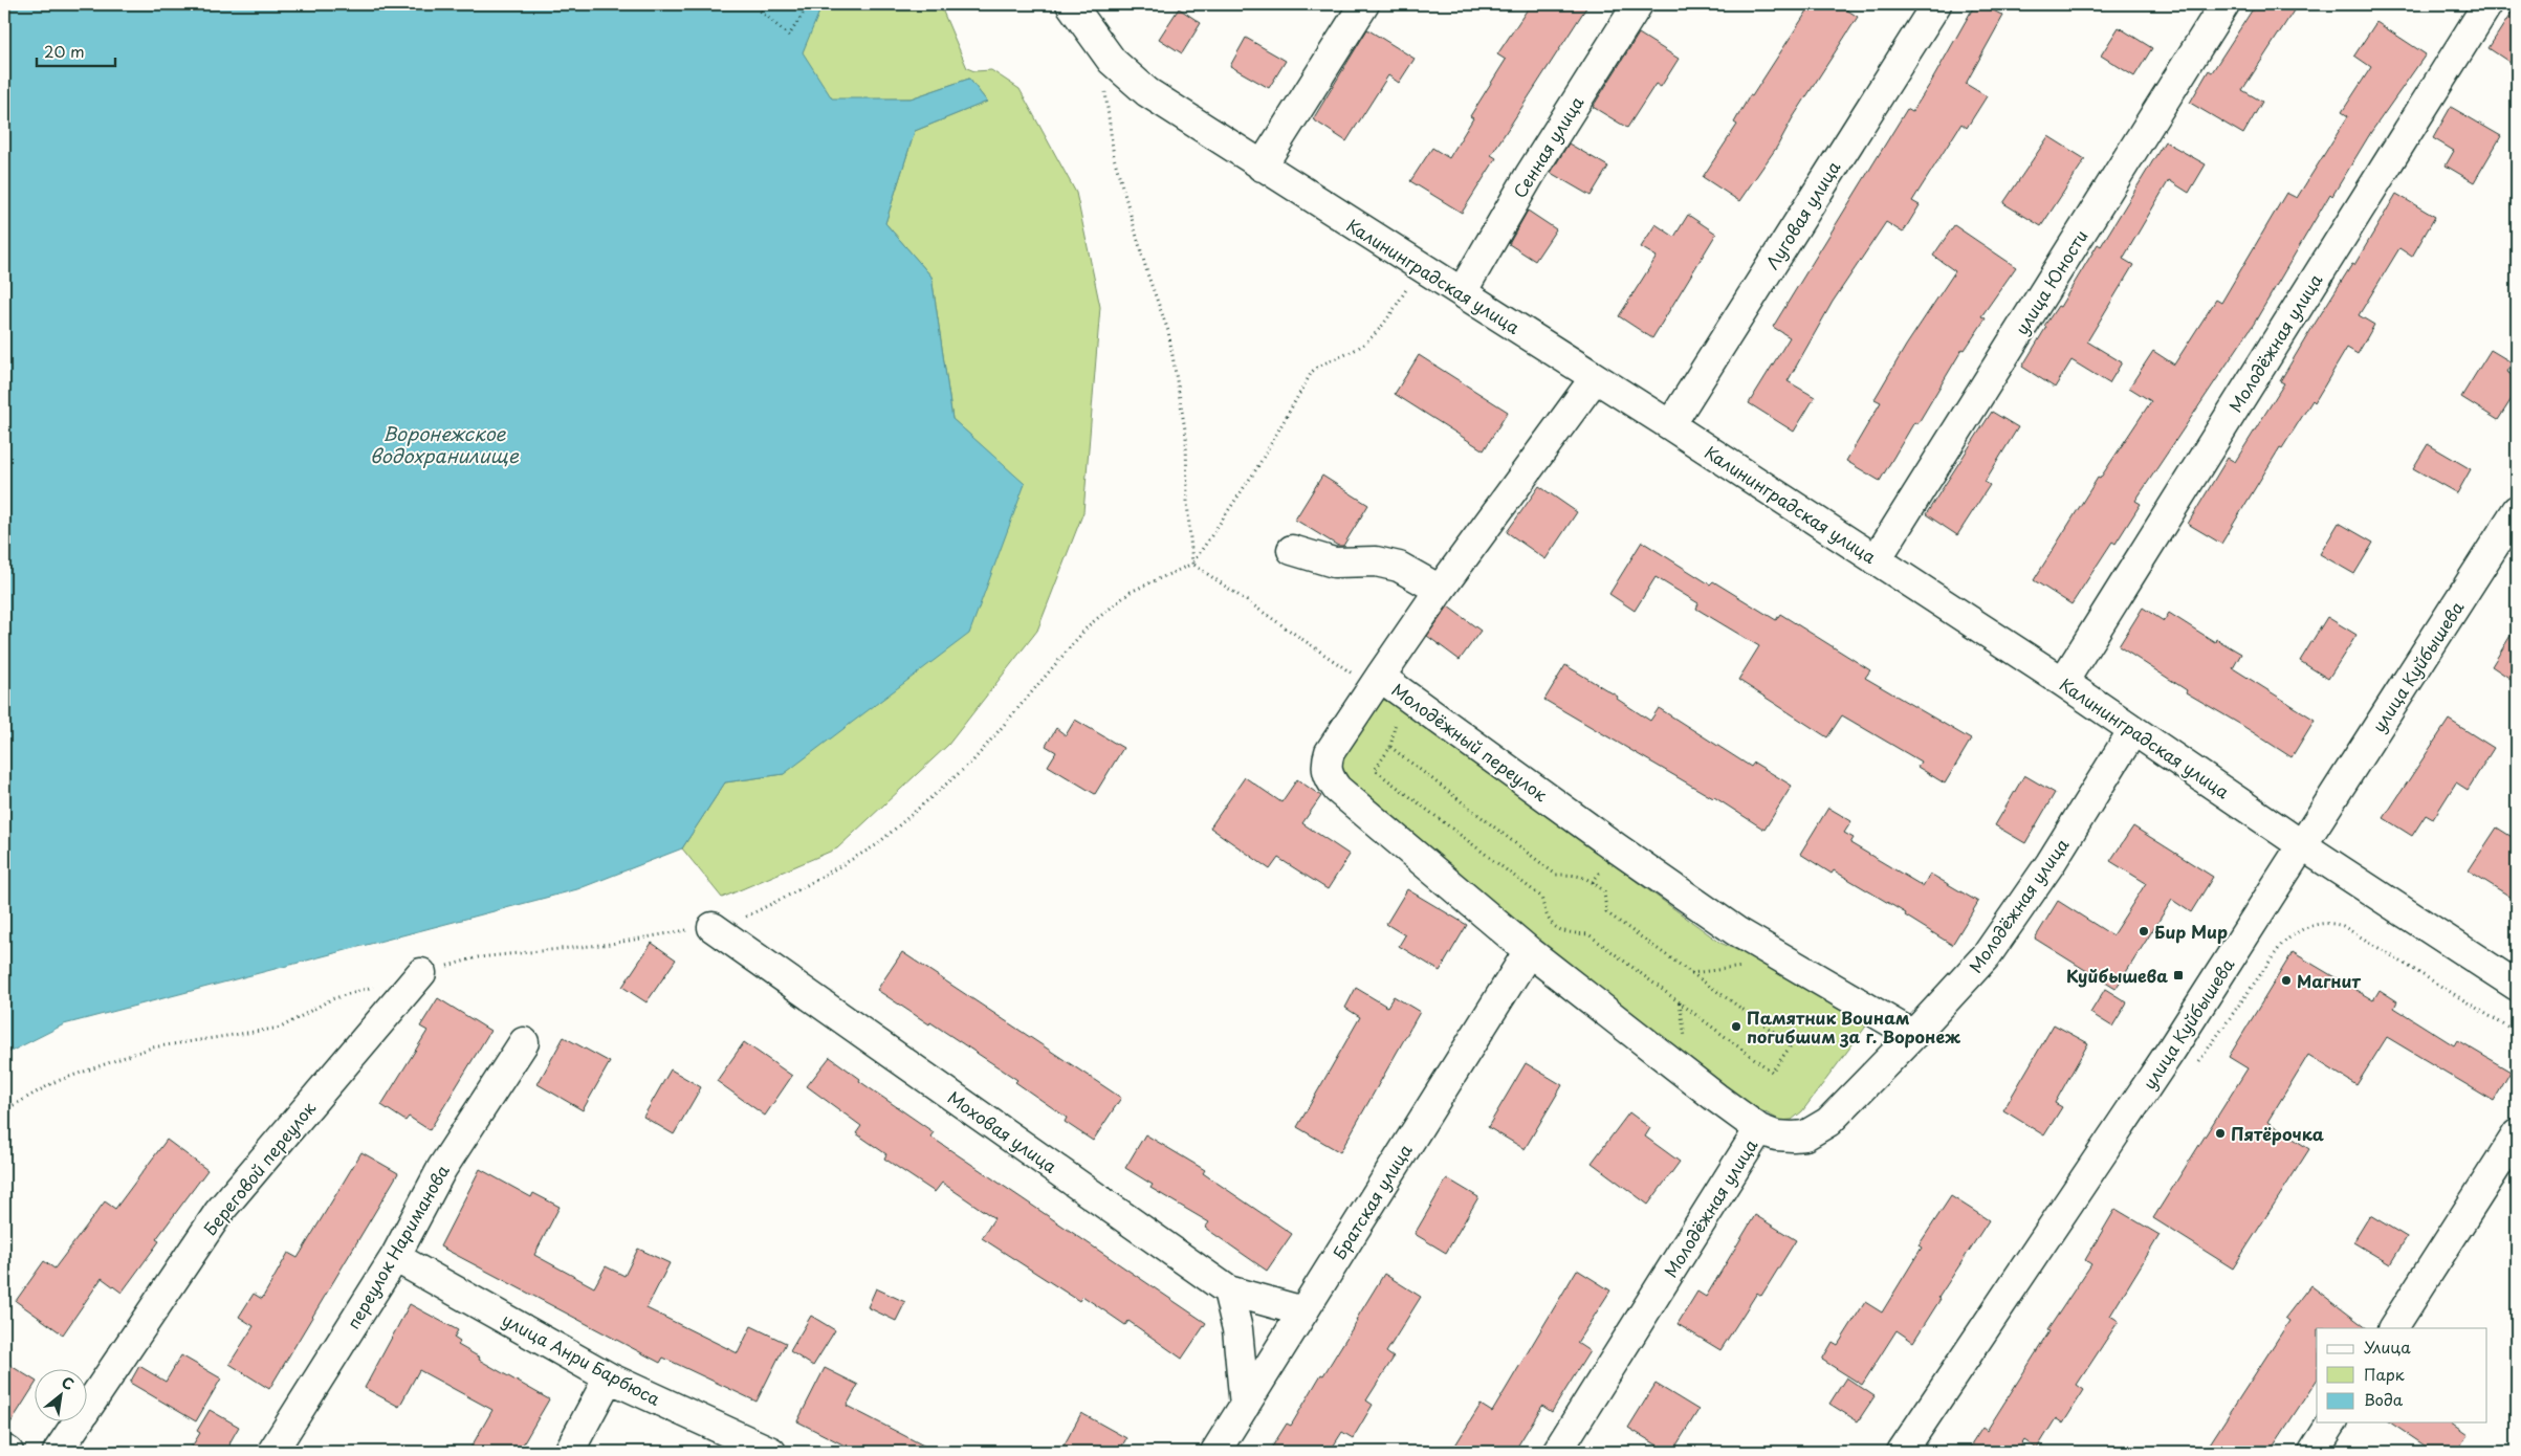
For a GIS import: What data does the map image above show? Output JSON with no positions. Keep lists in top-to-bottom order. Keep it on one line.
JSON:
{"streets":{"street":["Сенная улица","Луговая улица","Калининградская улица","улица Юности","Молодёжная улица","улица Куйбышева","Молодёжный переулок","Моховая улица","Береговой переулок","Братская улица","переулок Нариманова","улица Анри Барбюса"]},"crossings":[["Сенная улица","Калининградская улица"],["Луговая улица","Калининградская улица"],["Калининградская улица","улица Юности"],["Калининградская улица","Молодёжная улица"],["Калининградская улица","улица Куйбышева"],["Молодёжная улица","Молодёжный переулок"],["Молодёжный переулок","Братская улица"],["Моховая улица","Братская улица"],["переулок Нариманова","улица Анри Барбюса"]],"water":["Воронежское водохранилище"],"places":{"other":["Бир Мир","Магнит","Памятник Воинам погибшим за г. Воронеж","Пятёрочка"],"transit":["Куйбышева"]},"legend":["Улица","Парк","Вода"],"scale_bar":"20 m","north":"top right"}
